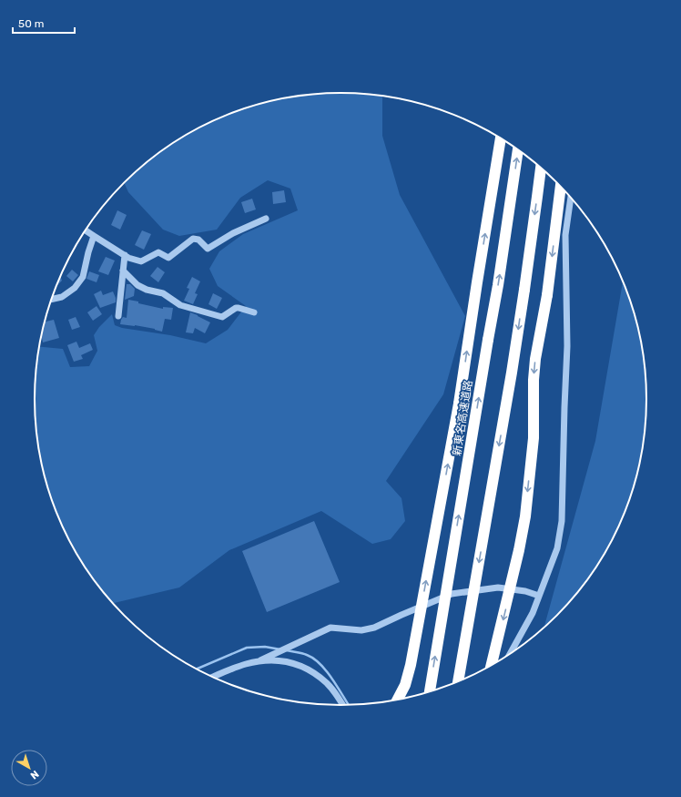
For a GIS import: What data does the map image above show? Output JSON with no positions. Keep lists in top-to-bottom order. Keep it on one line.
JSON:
{"streets":{"highway":["新東名高速道路"]},"scale_bar":"50 m","north":"bottom right"}
